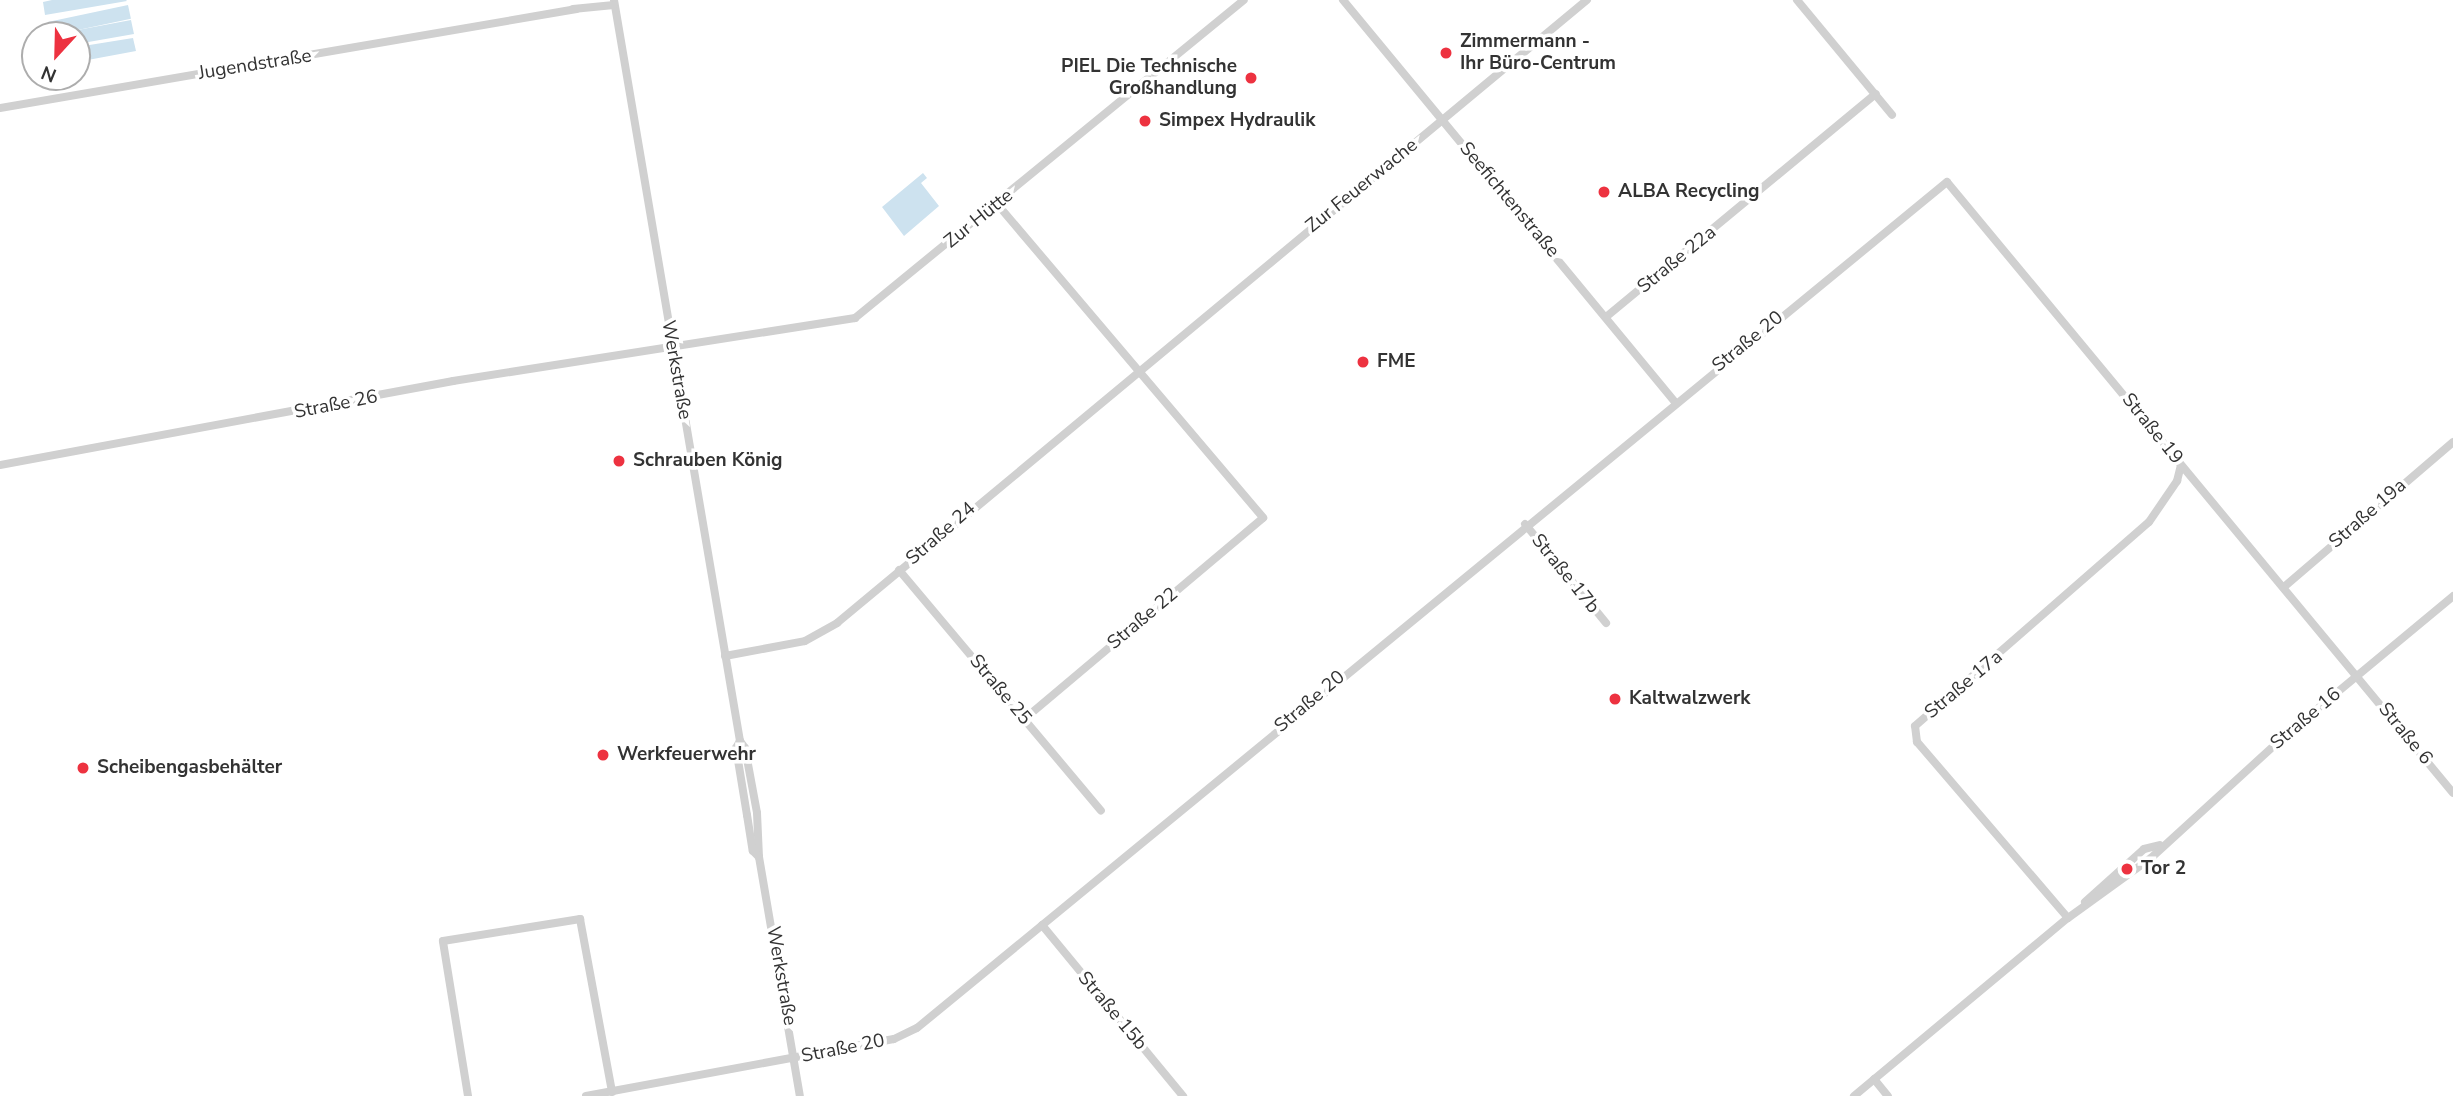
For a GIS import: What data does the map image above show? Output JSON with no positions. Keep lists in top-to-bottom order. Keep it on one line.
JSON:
{"streets":{"street":["Jugendstraße","Zur Feuerwache","Seefichtenstraße","Zur Hütte","Straße 22a","Straße 20","Werkstraße","Straße 26","Straße 19","Straße 19a","Straße 24","Straße 17b","Straße 22","Straße 17a","Straße 25","Straße 16","Straße 6","Straße 15b"]},"crossings":[["Jugendstraße","Werkstraße"],["Zur Feuerwache","Seefichtenstraße"],["Zur Feuerwache","Straße 24"],["Zur Feuerwache","Straße 22"],["Seefichtenstraße","Straße 22a"],["Seefichtenstraße","Straße 20"],["Zur Hütte","Werkstraße"],["Zur Hütte","Straße 26"],["Straße 20","Werkstraße"],["Straße 20","Straße 19"],["Straße 20","Straße 17b"],["Straße 20","Straße 15b"],["Werkstraße","Straße 26"],["Werkstraße","Straße 24"],["Straße 19","Straße 19a"],["Straße 19","Straße 17a"],["Straße 19","Straße 16"],["Straße 19","Straße 6"],["Straße 24","Straße 22"],["Straße 24","Straße 25"],["Straße 22","Straße 25"],["Straße 17a","Straße 16"],["Straße 16","Straße 6"]],"places":["Zimmermann - Ihr Büro-Centrum","PIEL Die Technische Großhandlung","Simpex Hydraulik","ALBA Recycling","FME","Schrauben König","Kaltwalzwerk","Werkfeuerwehr","Scheibengasbehälter","Tor 2"],"north":"bottom"}
